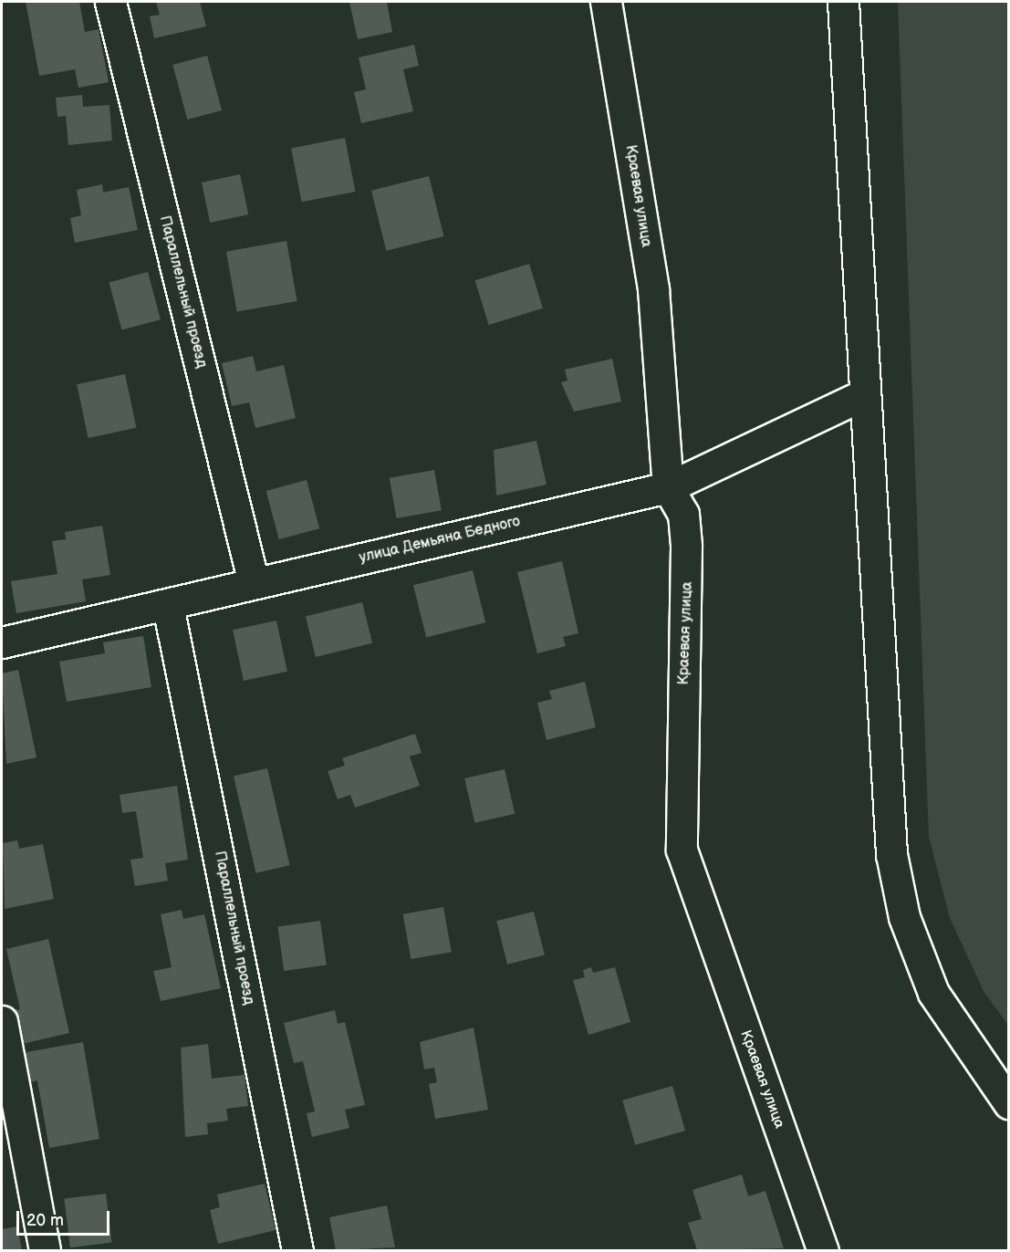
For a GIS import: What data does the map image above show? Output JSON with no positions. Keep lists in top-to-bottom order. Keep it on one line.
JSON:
{"streets":{"street":["Краевая улица","Параллельный проезд","улица Демьяна Бедного"]},"crossings":[["Краевая улица","улица Демьяна Бедного"],["Параллельный проезд","улица Демьяна Бедного"]],"scale_bar":"20 m"}
